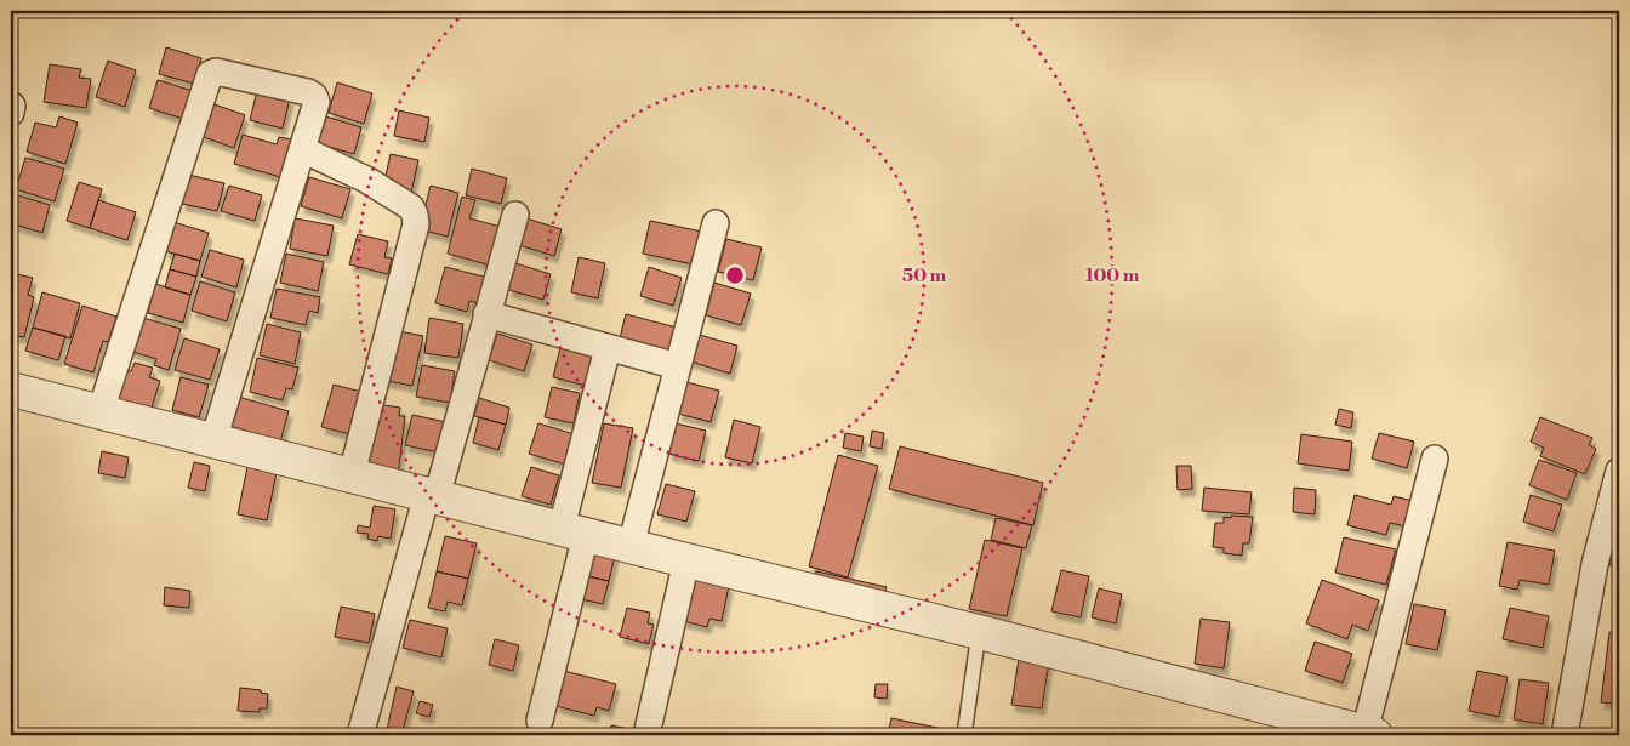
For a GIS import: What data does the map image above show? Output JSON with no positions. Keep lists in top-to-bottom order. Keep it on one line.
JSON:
{"rings":["50 m","100 m"]}
